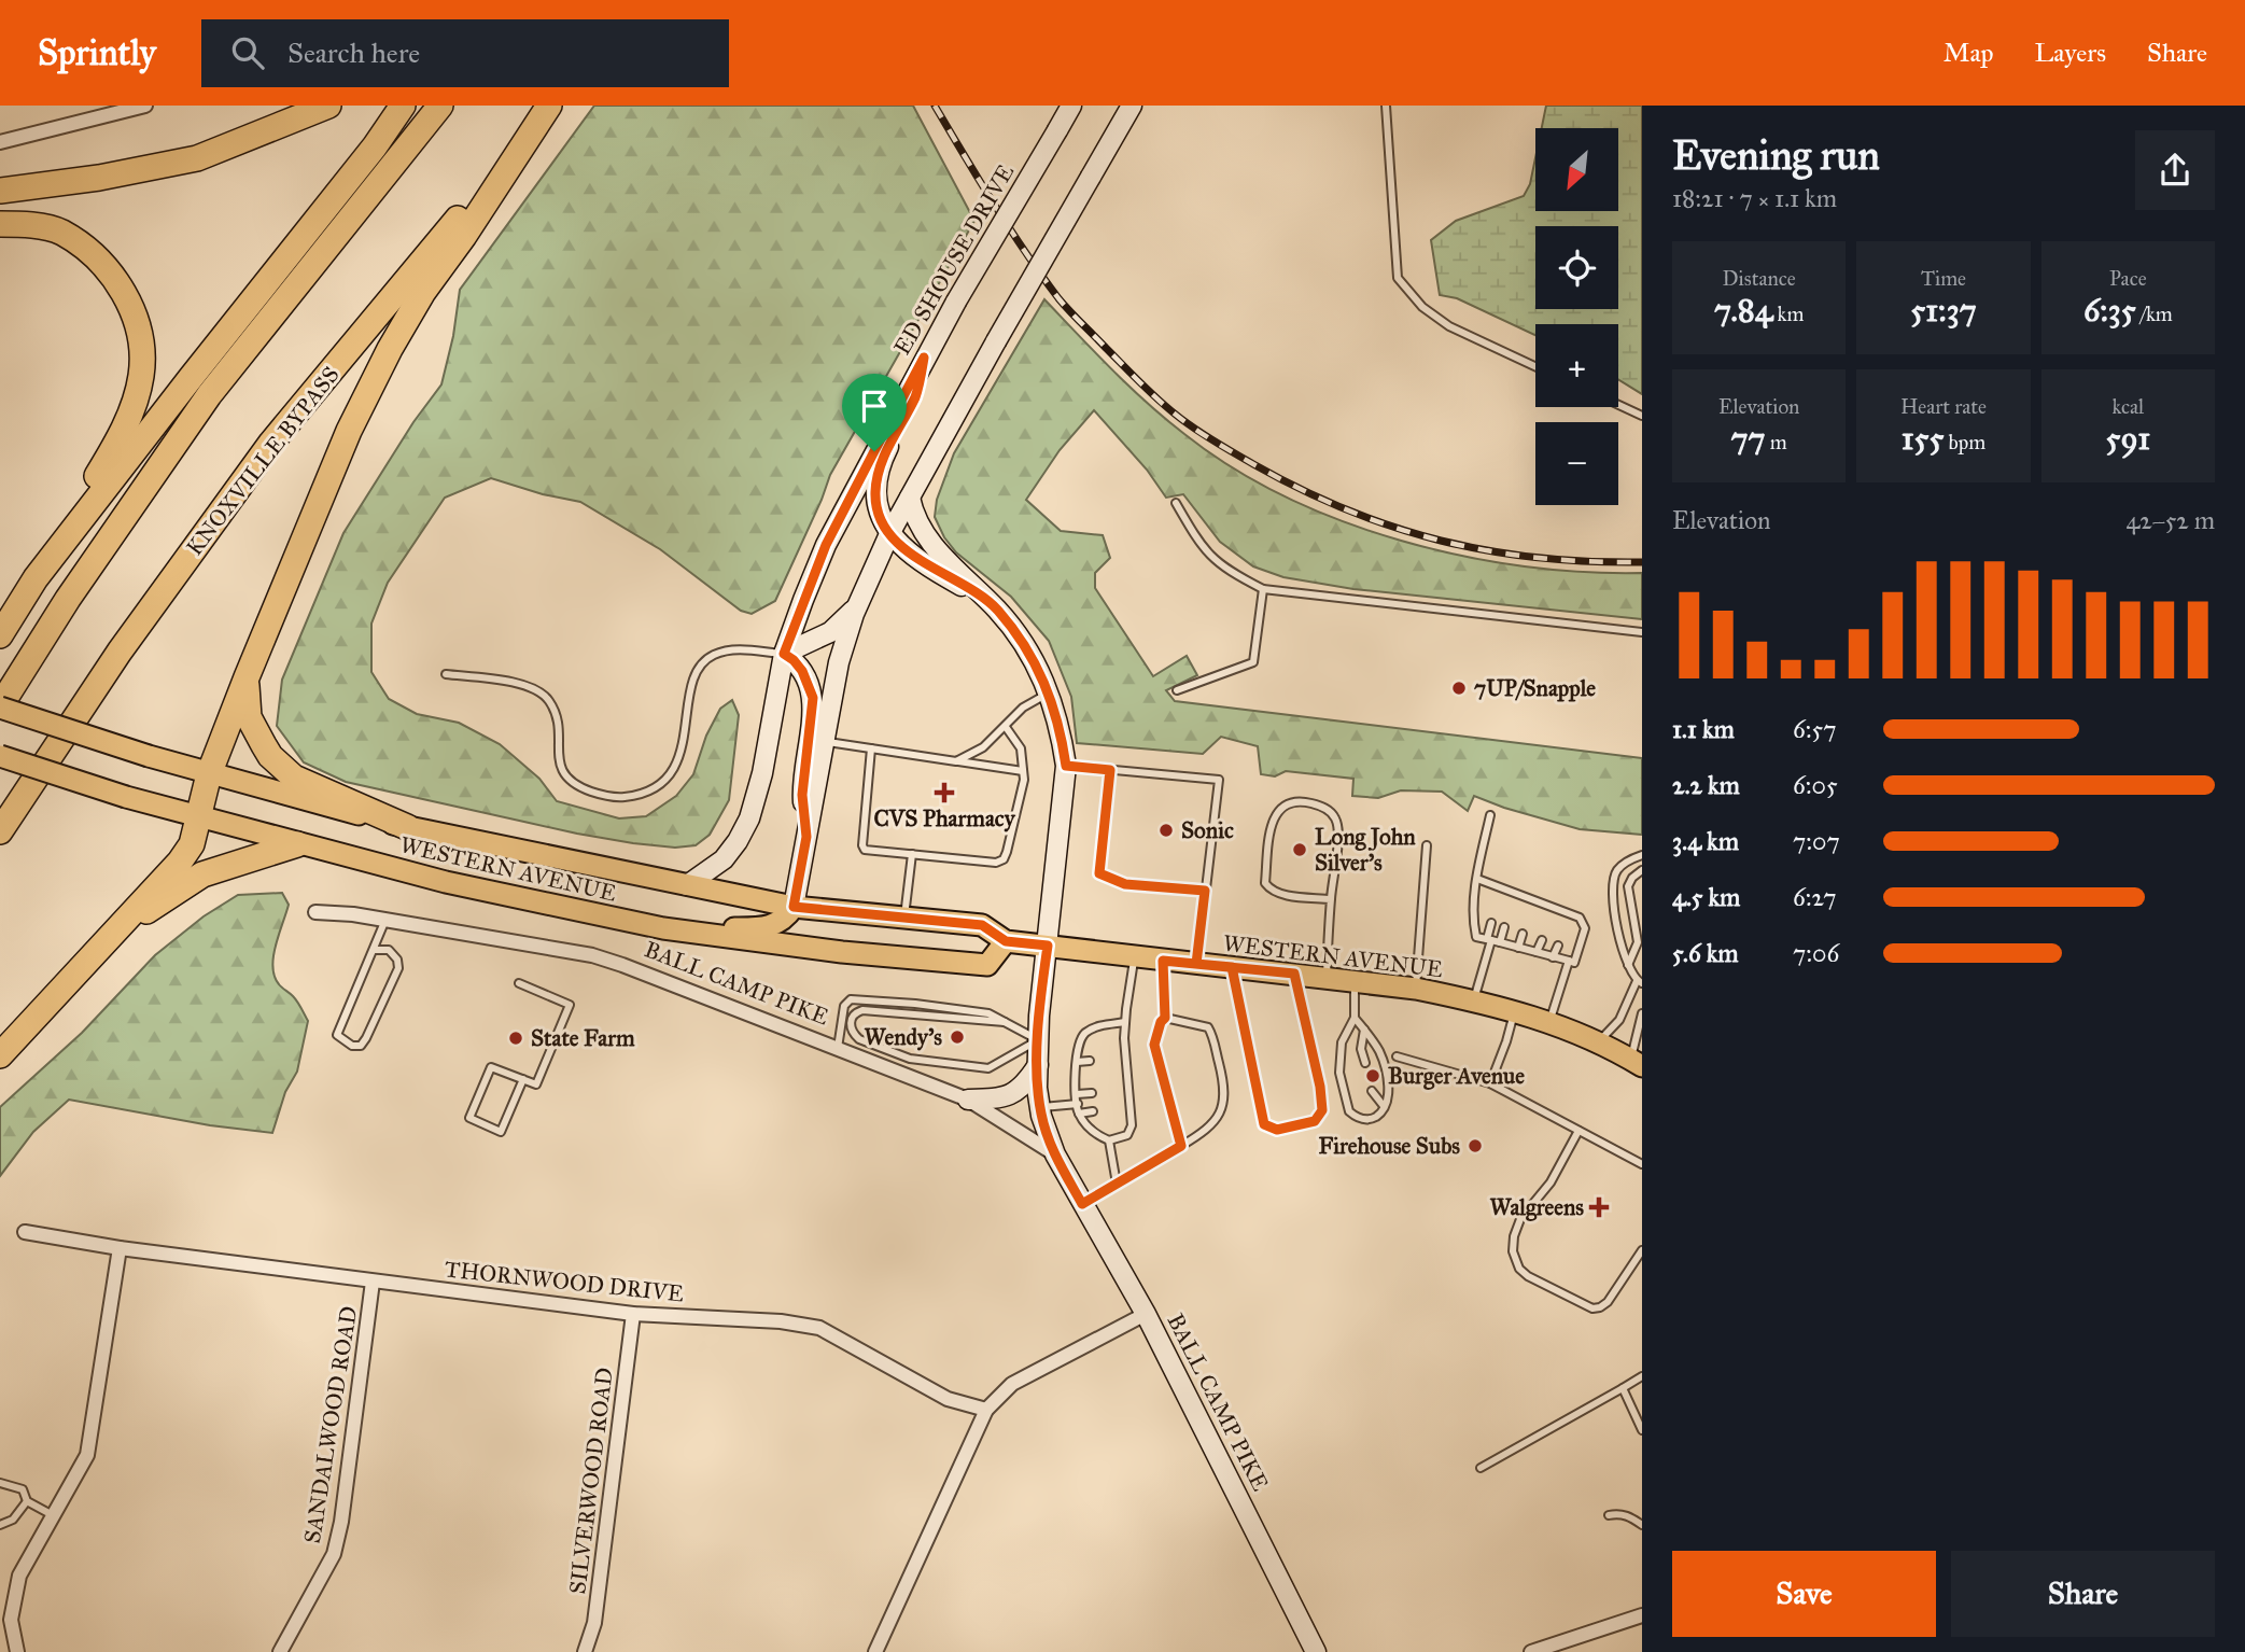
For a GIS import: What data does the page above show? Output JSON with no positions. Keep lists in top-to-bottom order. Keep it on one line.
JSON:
{"streets":{"highway":["KNOXVILLE BYPASS"],"main road":["WESTERN AVENUE"],"street":["ED SHOUSE DRIVE","BALL CAMP PIKE","THORNWOOD DRIVE","SANDALWOOD ROAD","SILVERWOOD ROAD"]},"crossings":[["ED SHOUSE DRIVE","WESTERN AVENUE"],["THORNWOOD DRIVE","SANDALWOOD ROAD"],["THORNWOOD DRIVE","SILVERWOOD ROAD"]],"places":{"other":["7UP/Snapple","Sonic","Long John Silver's","Wendy's","State Farm","Burger Avenue","Firehouse Subs"],"health":["CVS Pharmacy","Walgreens"]},"north":"bottom left","page":{"header":"Sprintly","search":"Search here","nav":["Map","Layers","Share"],"heading":["Evening run","18:21 · 7 × 1.1 km"],"map_buttons":["+","−"],"stats":[["Distance","7.84 km"],["Time","51:37"],["Pace","6:35 /km"],["Elevation","77 m"],["Heart rate","155 bpm"],["kcal","591"]],"chart":["Elevation","42–52 m"],"list":[{"name":"1.1 km","note":"6:57"},{"name":"2.2 km","note":"6:05"},{"name":"3.4 km","note":"7:07"},{"name":"4.5 km","note":"6:27"},{"name":"5.6 km","note":"7:06"}],"buttons":["Save","Share"]}}
